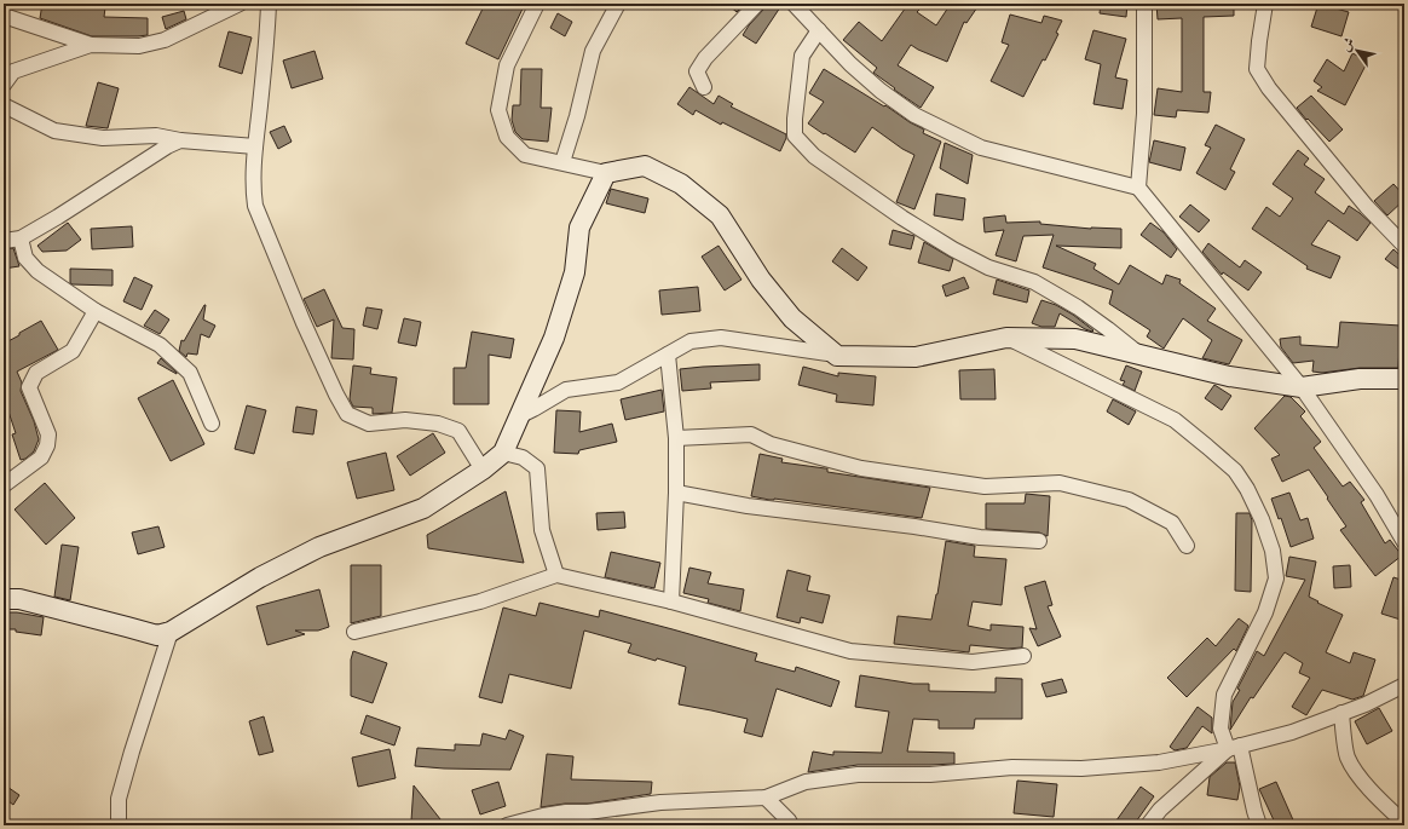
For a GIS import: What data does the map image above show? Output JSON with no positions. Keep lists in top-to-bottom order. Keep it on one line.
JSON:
{"north":"top left"}
